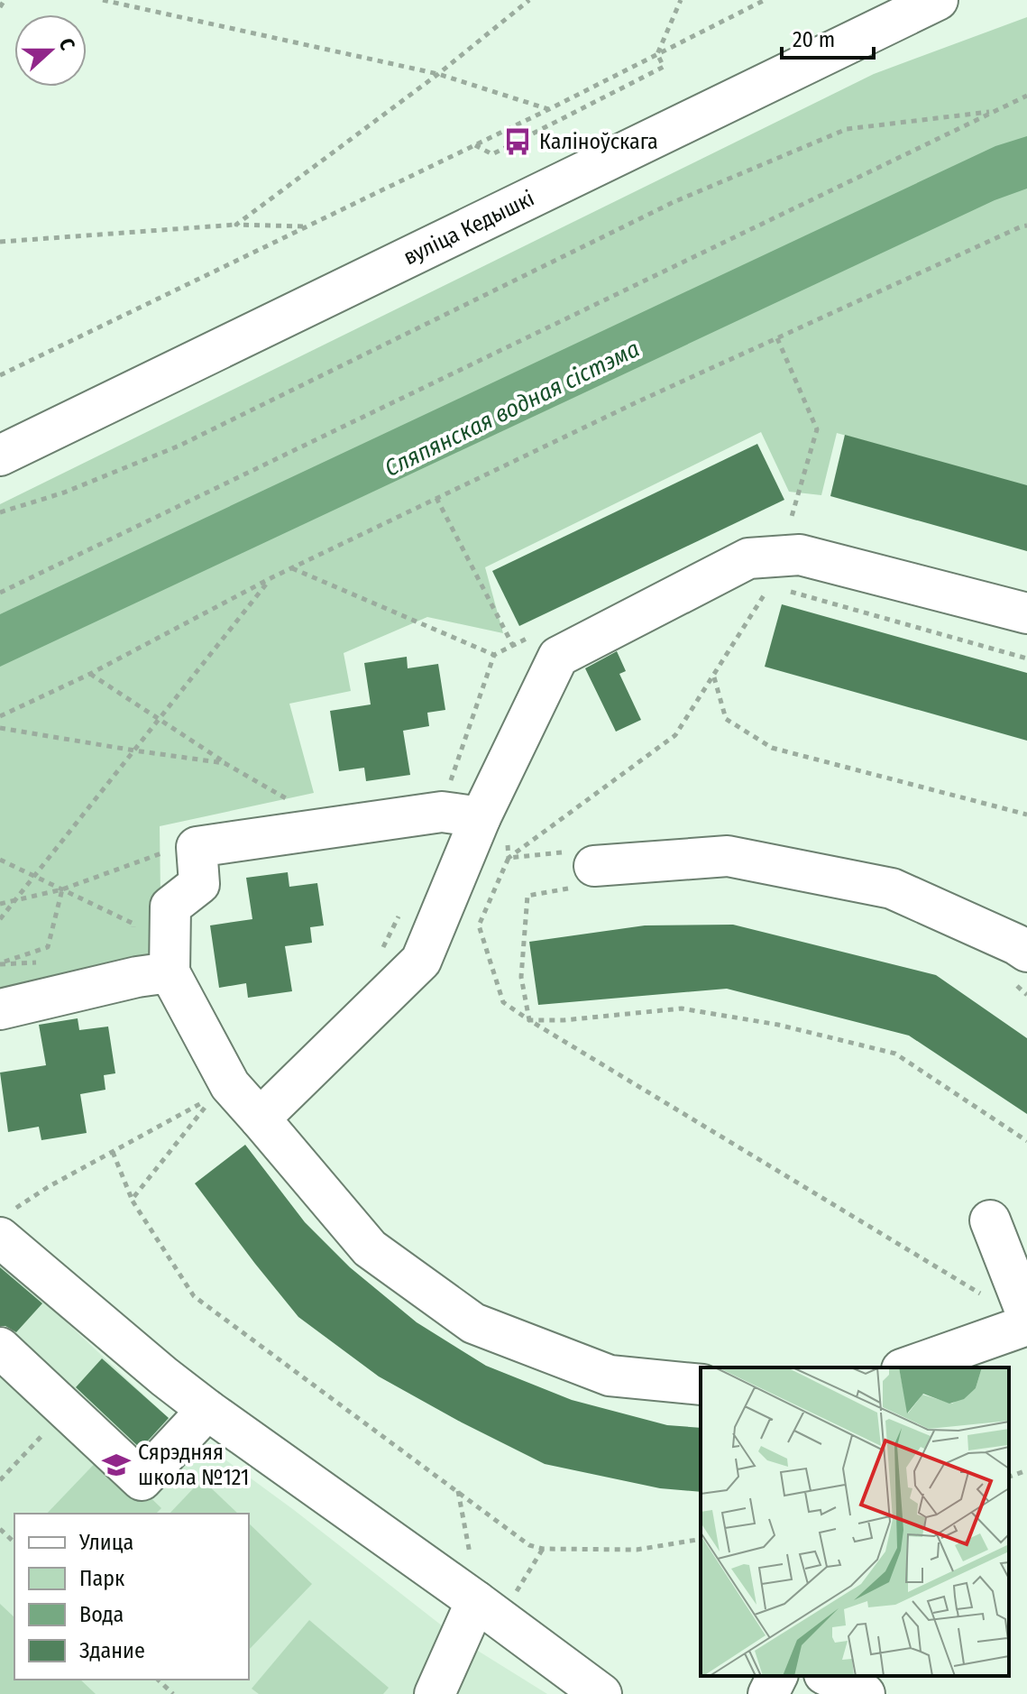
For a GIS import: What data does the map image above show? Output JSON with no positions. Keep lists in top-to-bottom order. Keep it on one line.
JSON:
{"streets":{"street":["вуліца Кедышкі"]},"water":["Сляпянская водная сістэма"],"places":{"bus stop":["Каліноўскага"],"school or university":["Сярэдняя школа №121"]},"legend":["Улица","Парк","Вода","Здание"],"scale_bar":"20 m","north":"right"}
